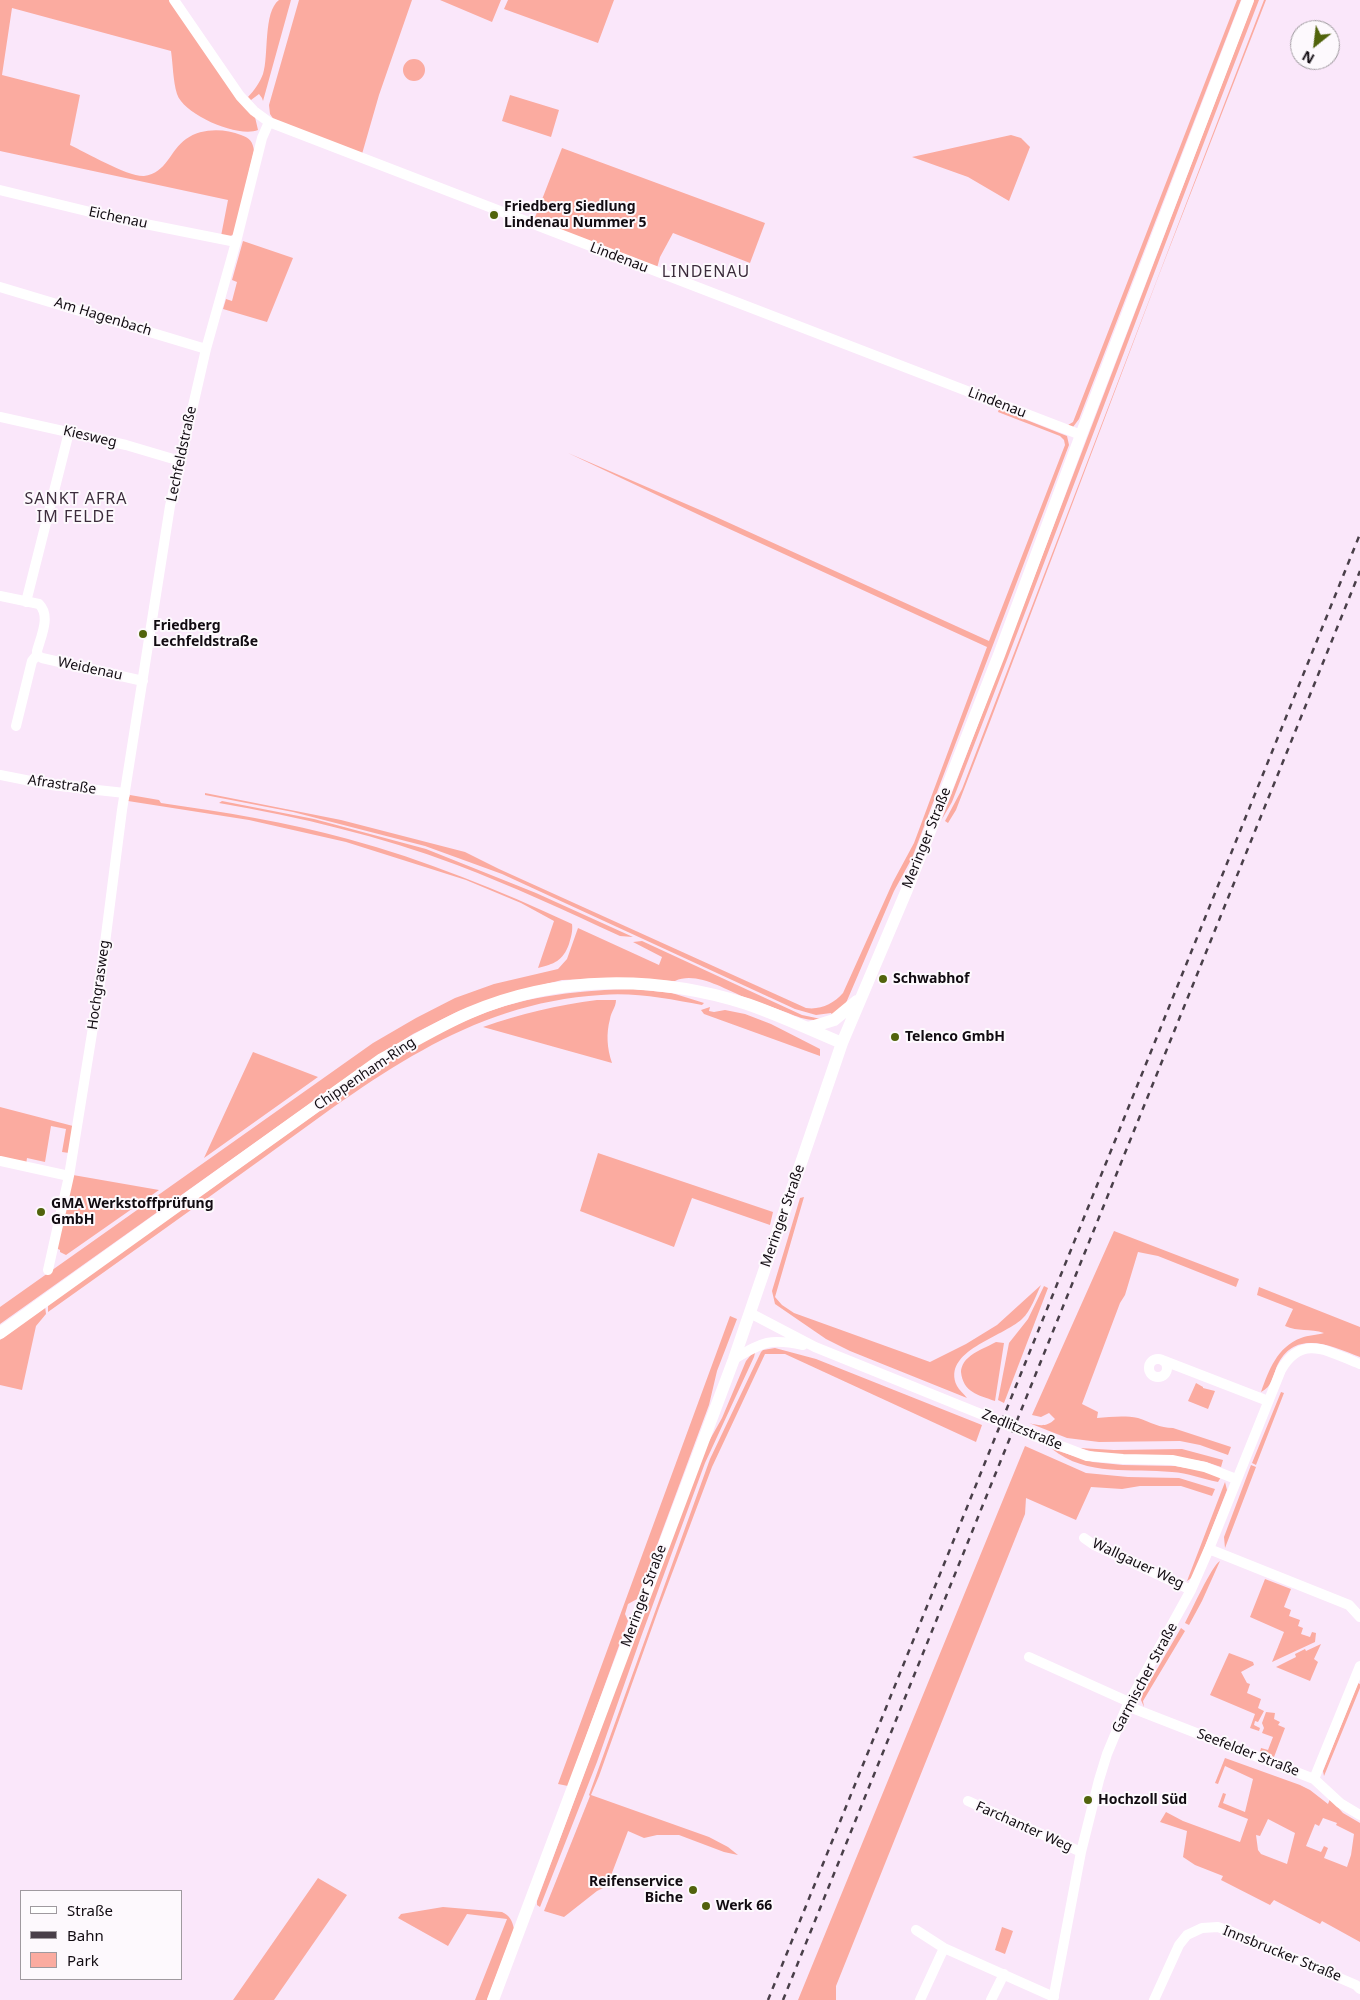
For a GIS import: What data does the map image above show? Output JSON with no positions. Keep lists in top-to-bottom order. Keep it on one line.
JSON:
{"streets":{"main road":["Meringer Straße","Chippenham-Ring"],"street":["Eichenau","Lindenau","Am Hagenbach","Kiesweg","Lechfeldstraße","Weidenau","Afrastraße","Hochgrasweg","Zedlitzstraße","Wallgauer Weg","Garmischer Straße","Seefelder Straße","Farchanter Weg","Innsbrucker Straße"]},"crossings":[["Eichenau","Lechfeldstraße"],["Lindenau","Lechfeldstraße"],["Lindenau","Meringer Straße"],["Am Hagenbach","Lechfeldstraße"],["Kiesweg","Lechfeldstraße"],["Lechfeldstraße","Weidenau"],["Lechfeldstraße","Afrastraße"],["Lechfeldstraße","Hochgrasweg"],["Afrastraße","Hochgrasweg"],["Meringer Straße","Chippenham-Ring"],["Meringer Straße","Zedlitzstraße"],["Zedlitzstraße","Garmischer Straße"],["Wallgauer Weg","Garmischer Straße"],["Garmischer Straße","Seefelder Straße"],["Garmischer Straße","Farchanter Weg"]],"districts":["LINDENAU","SANKT AFRA IM FELDE"],"places":["Friedberg Siedlung Lindenau Nummer 5","Friedberg Lechfeldstraße","Schwabhof","Telenco GmbH","GMA Werkstoffprüfung GmbH","Hochzoll Süd","Reifenservice Biche","Werk 66"],"legend":["Straße","Bahn","Park"],"north":"bottom left"}
